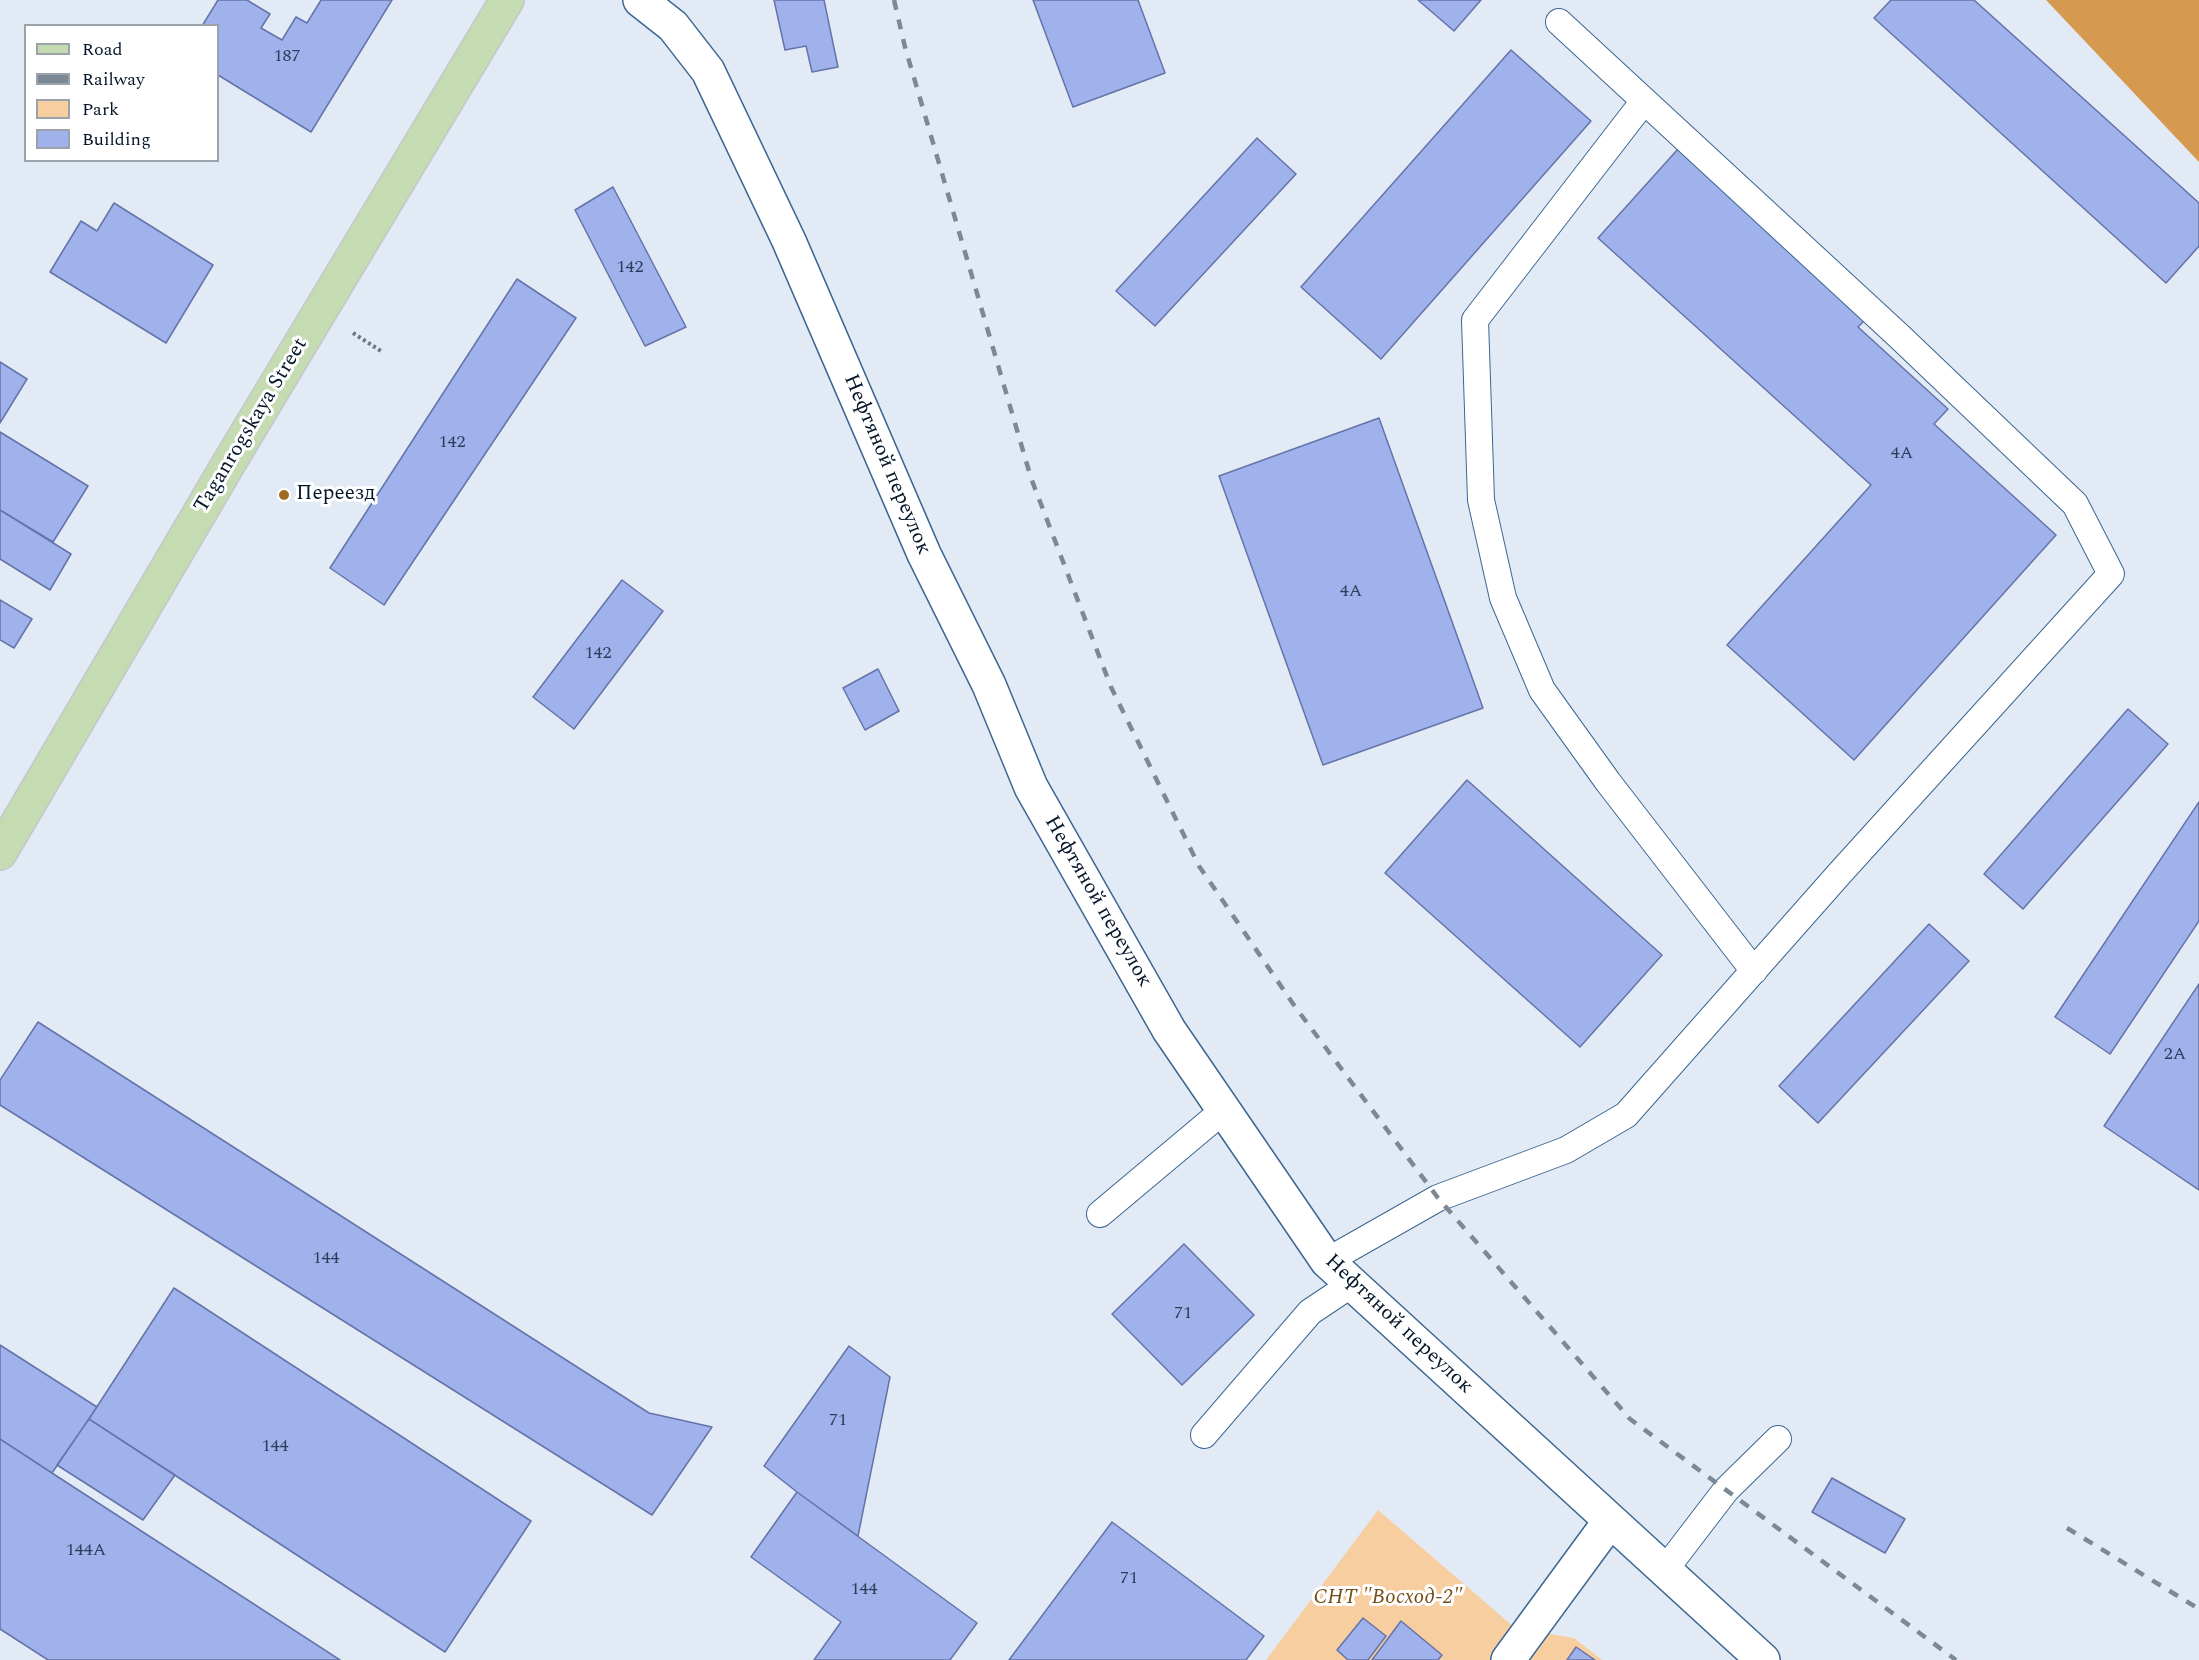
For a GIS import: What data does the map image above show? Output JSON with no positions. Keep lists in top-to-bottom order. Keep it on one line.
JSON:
{"streets":{"main road":["Taganrogskaya Street"],"street":["Нефтяной переулок"]},"parks":["СНТ \"Восход-2\""],"places":["Переезд"],"house_numbers":["187","142","142","4А","4А","142","2А","144","71","71","144","144А","71","144"],"legend":["Road","Railway","Park","Building"]}
